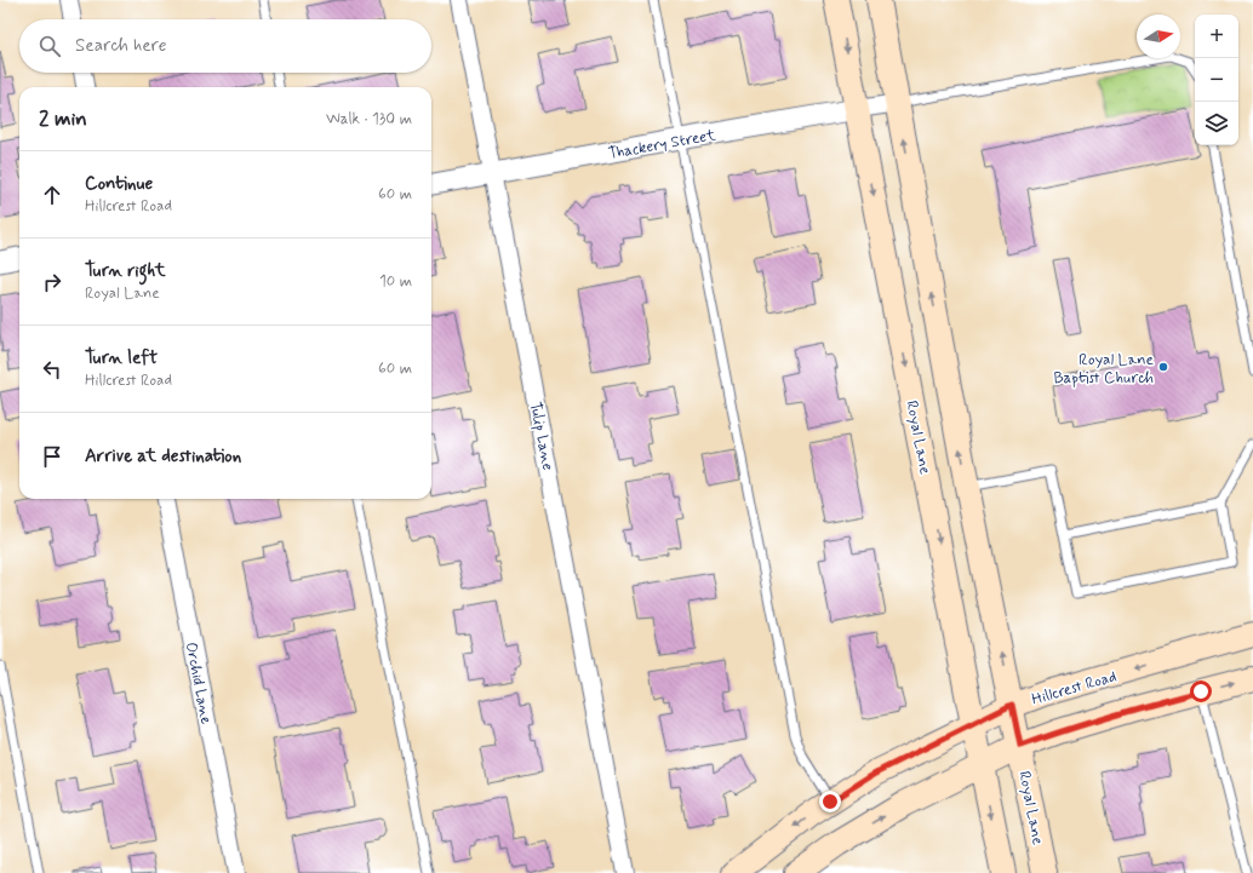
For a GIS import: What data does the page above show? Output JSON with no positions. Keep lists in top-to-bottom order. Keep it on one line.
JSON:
{"streets":{"main road":["Royal Lane","Hillcrest Road"],"street":["Thackery Street","Tulip Lane","Orchid Lane"]},"crossings":[["Thackery Street","Tulip Lane"],["Thackery Street","Royal Lane"],["Royal Lane","Hillcrest Road"]],"places":["Royal Lane Baptist Church"],"north":"right","page":{"map_buttons":["+","−"],"search":"Search here","heading":["2 min","Walk · 130 m"],"list":[["Continue","Hillcrest Road","60 m"],["Turn right","Royal Lane","10 m"],["Turn left","Hillcrest Road","60 m"],"Arrive at destination"]}}
